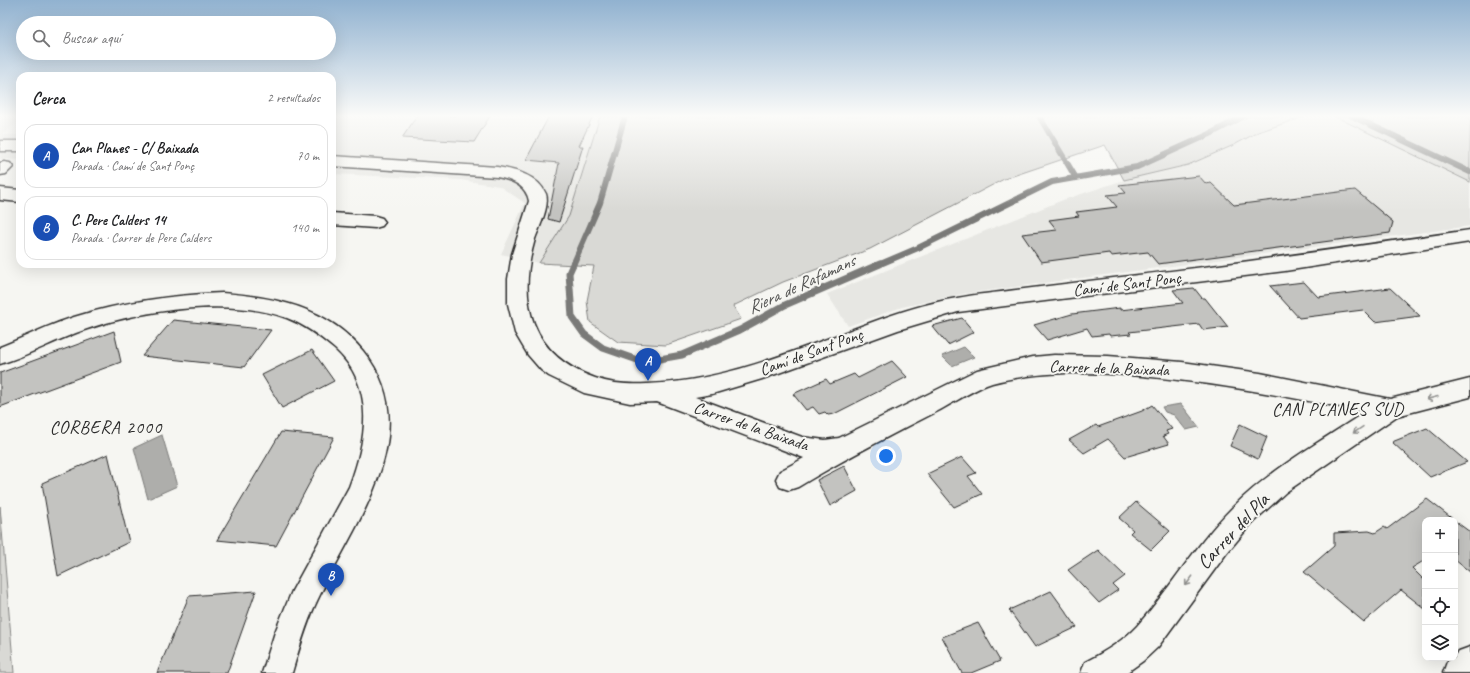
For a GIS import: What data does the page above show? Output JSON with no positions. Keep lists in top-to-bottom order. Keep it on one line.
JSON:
{"streets":{"street":["Camí de Sant Ponç","Carrer de la Baixada","Carrer del Pla"]},"crossings":[["Camí de Sant Ponç","Carrer de la Baixada"],["Carrer de la Baixada","Carrer del Pla"]],"one_way":["Carrer del Pla"],"districts":["CAN PLANES SUD","CORBERA 2000"],"water":["Riera de Rafamans"],"page":{"search":"Buscar aquí","heading":["Cerca","2 resultados"],"list":[{"mark":"A","name":"Can Planes - C/ Baixada","note":"Parada · Camí de Sant Ponç","value":"70 m"},{"mark":"B","name":"C. Pere Calders 14","note":"Parada · Carrer de Pere Calders","value":"140 m"}],"pins":["A","B"],"map_buttons":["+","−"]}}
